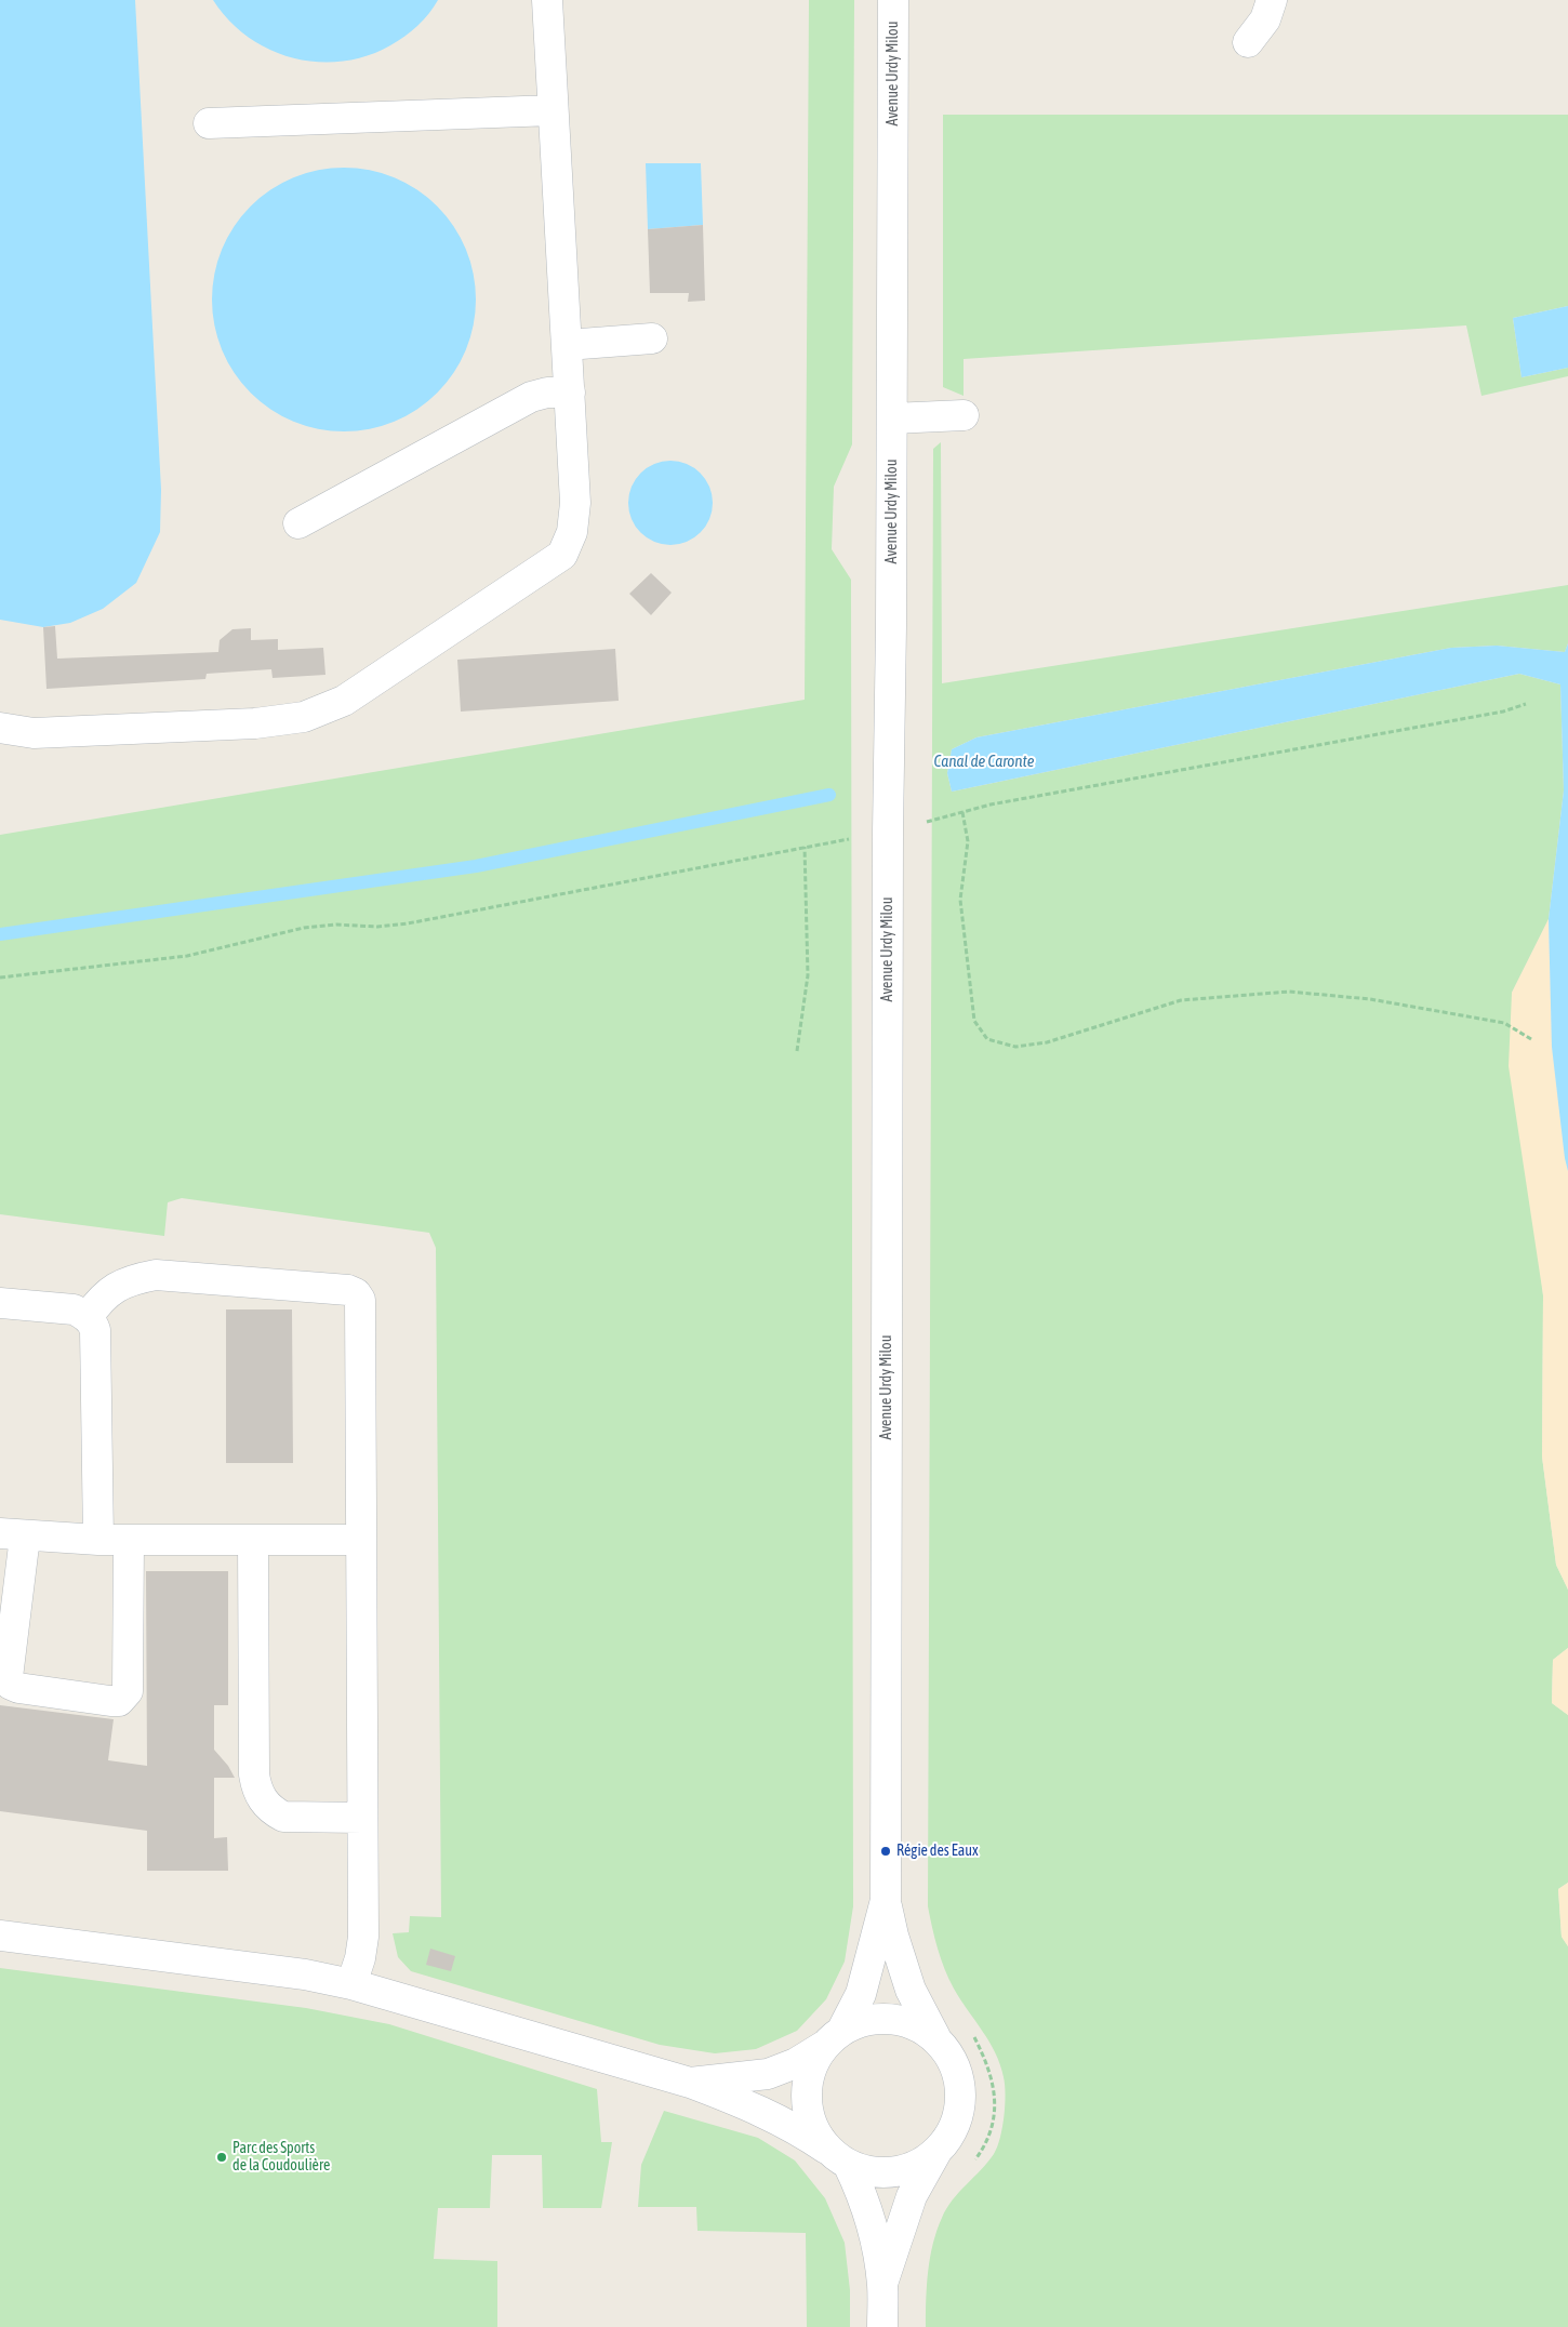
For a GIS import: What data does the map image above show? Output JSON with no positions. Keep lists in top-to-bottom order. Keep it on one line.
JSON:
{"streets":{"street":["Avenue Urdy Milou"]},"water":["Canal de Caronte"],"places":["Régie des Eaux","Parc des Sports de la Coudoulière"]}
